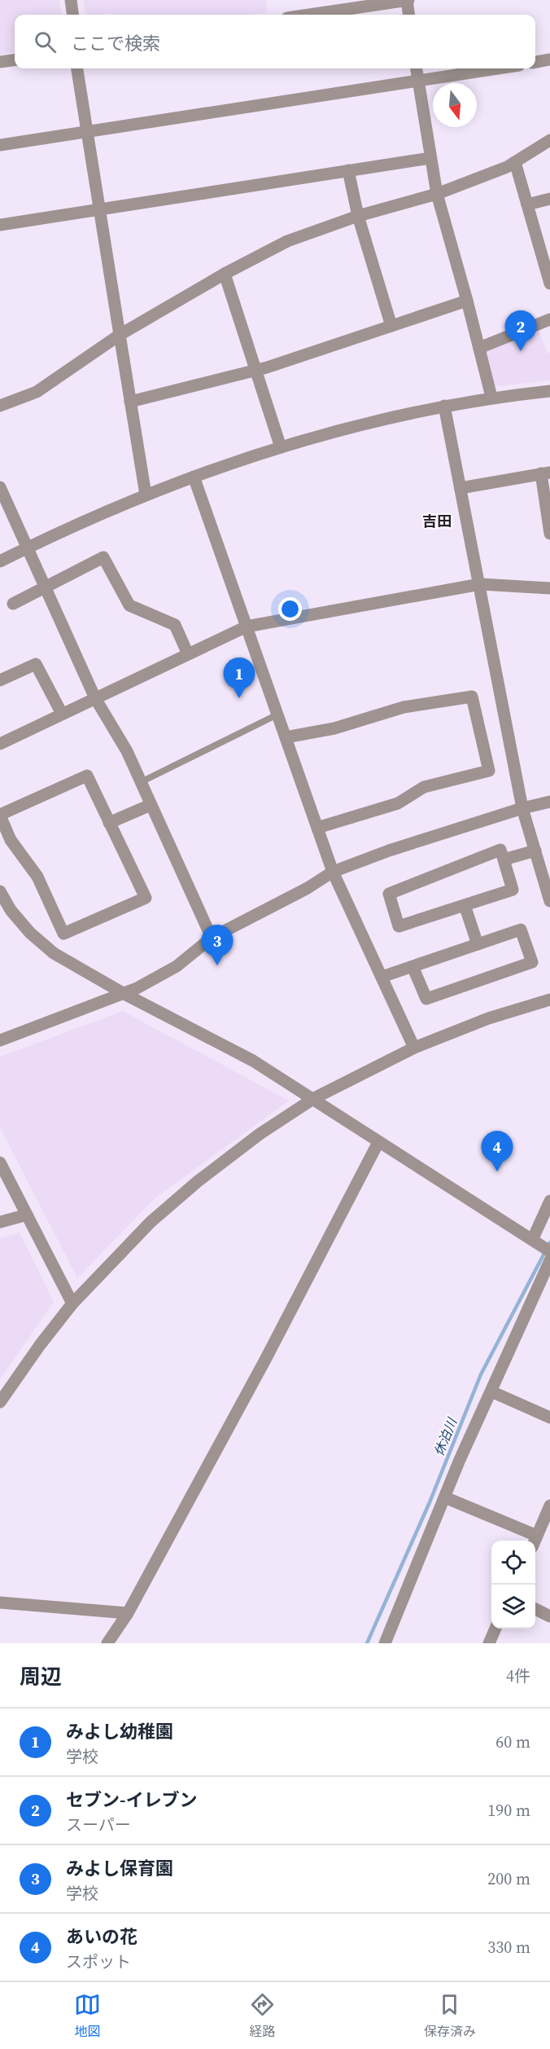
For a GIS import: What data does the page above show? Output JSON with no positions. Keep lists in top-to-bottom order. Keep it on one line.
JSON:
{"districts":["吉田"],"water":["休泊川"],"north":"bottom","page":{"search":"ここで検索","pins":["2","1","3","4"],"heading":["周辺","4件"],"list":[{"mark":"1","name":"みよし幼稚園","note":"学校","value":"60 m"},{"mark":"2","name":"セブン-イレブン","note":"スーパー","value":"190 m"},{"mark":"3","name":"みよし保育園","note":"学校","value":"200 m"},{"mark":"4","name":"あいの花","note":"スポット","value":"330 m"}],"nav":["地図","経路","保存済み"]}}
